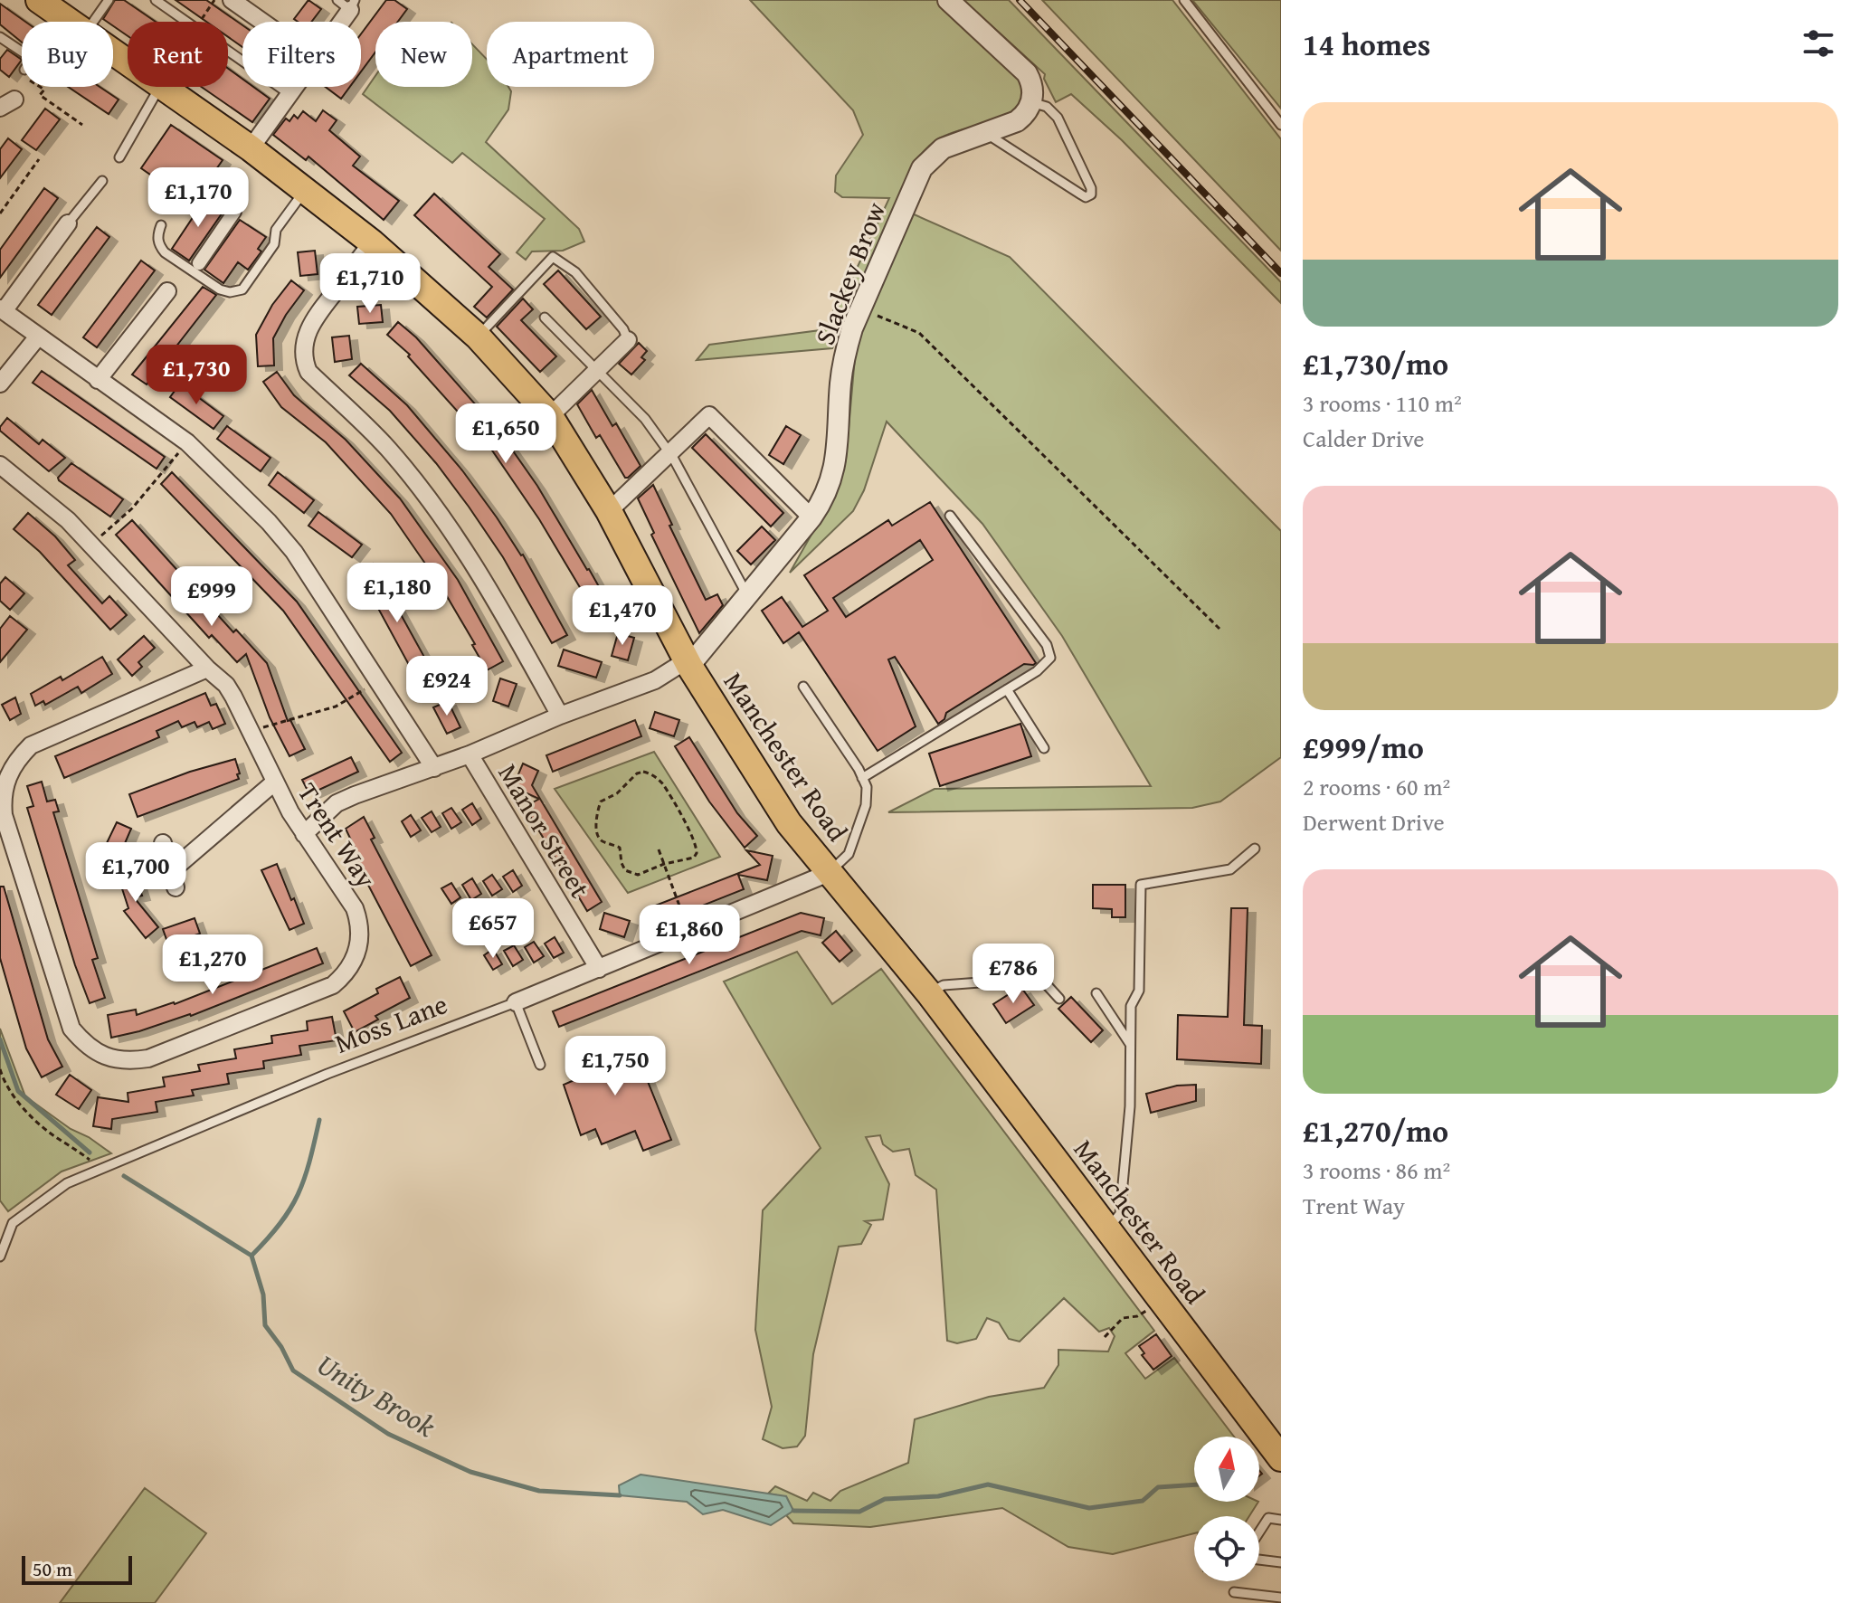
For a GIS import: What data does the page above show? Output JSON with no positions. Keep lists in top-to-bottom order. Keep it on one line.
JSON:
{"streets":{"main road":["Manchester Road"],"street":["Slackey Brow","Manor Street","Trent Way","Moss Lane"]},"crossings":[["Slackey Brow","Manchester Road"],["Manchester Road","Moss Lane"],["Manor Street","Moss Lane"]],"water":["Unity Brook"],"scale_bar":"50 m","north":"top","page":{"heading":"14 homes","chip":["Buy","Rent","Filters","New","Apartment"],"list":[{"name":"£1,730/mo","note":"3 rooms · 110 m² · Calder Drive"},{"name":"£999/mo","note":"2 rooms · 60 m² · Derwent Drive"},{"name":"£1,270/mo","note":"3 rooms · 86 m² · Trent Way"}],"price":["£1,170","£1,710","£1,730","£1,650","£1,180","£999","£1,470","£924","£1,700","£657","£1,860","£1,270","£786","£1,750"],"scale":"50 m"}}
